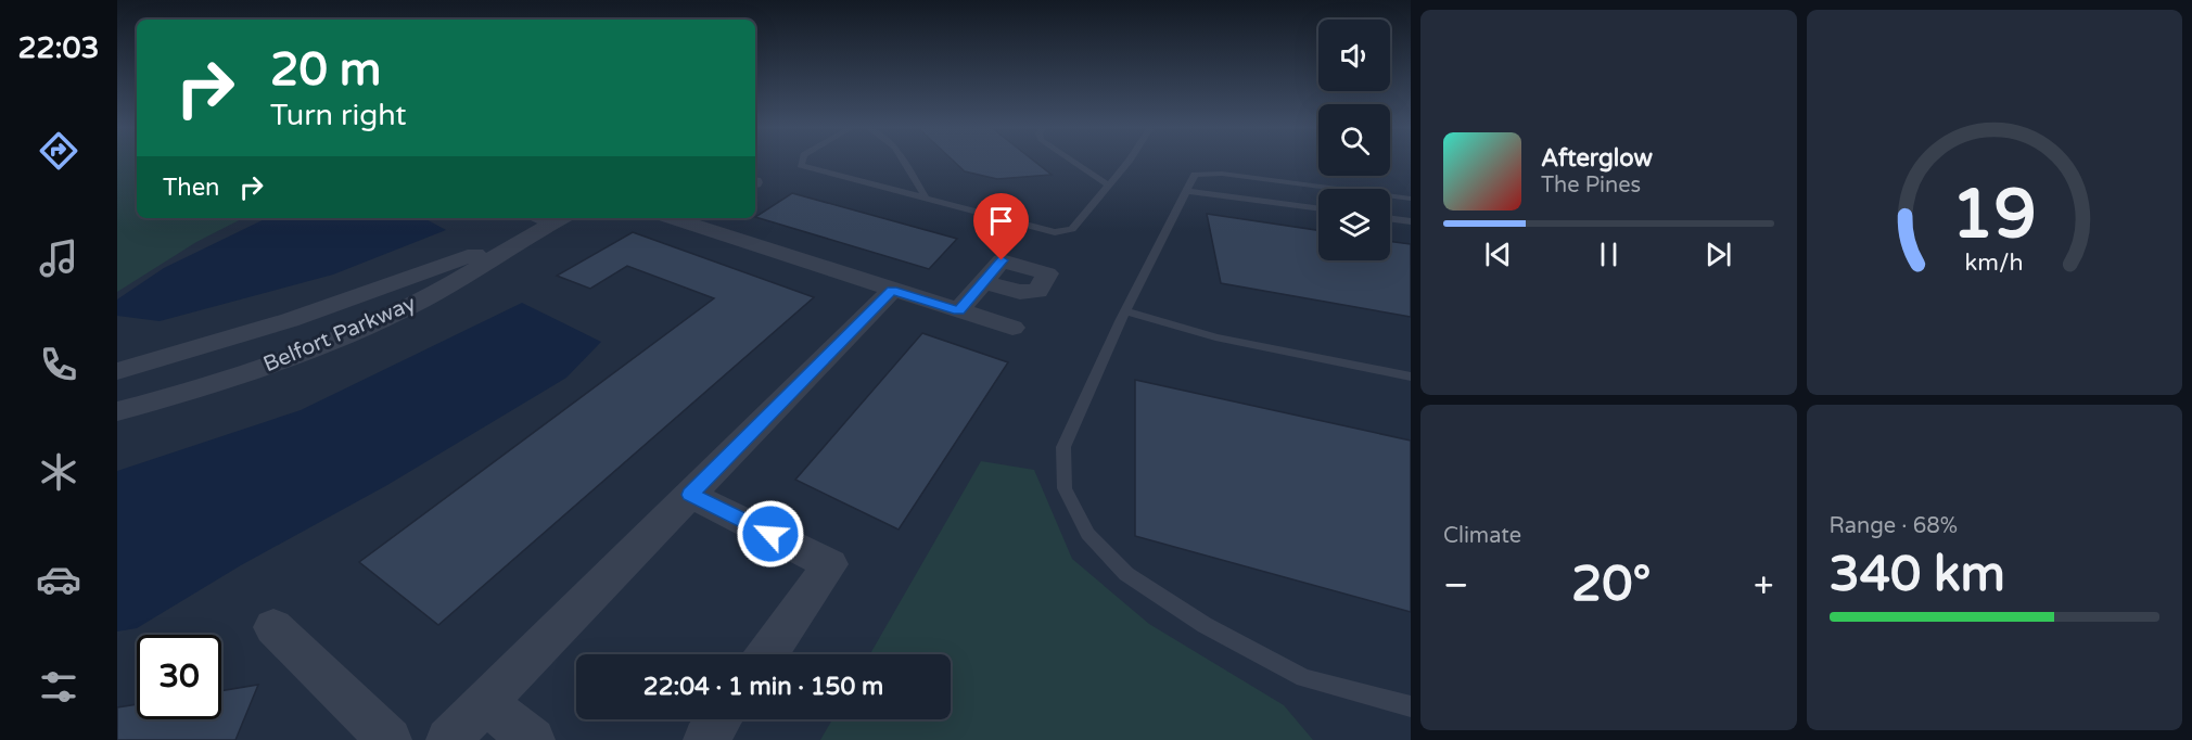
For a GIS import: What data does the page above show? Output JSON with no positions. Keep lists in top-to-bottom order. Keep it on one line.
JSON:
{"streets":{"street":["Belfort Parkway"]},"page":{"tabs":"22:03","turn":["20 m","Turn right"],"song":["Afterglow","The Pines"],"then":"Then","tile":["Climate",["Range · 68%","340 km"]],"heat":["−","20°","+"],"limit":"30","trip":"22:04 · 1 min · 150 m","gauge":["19","km/h"]}}
